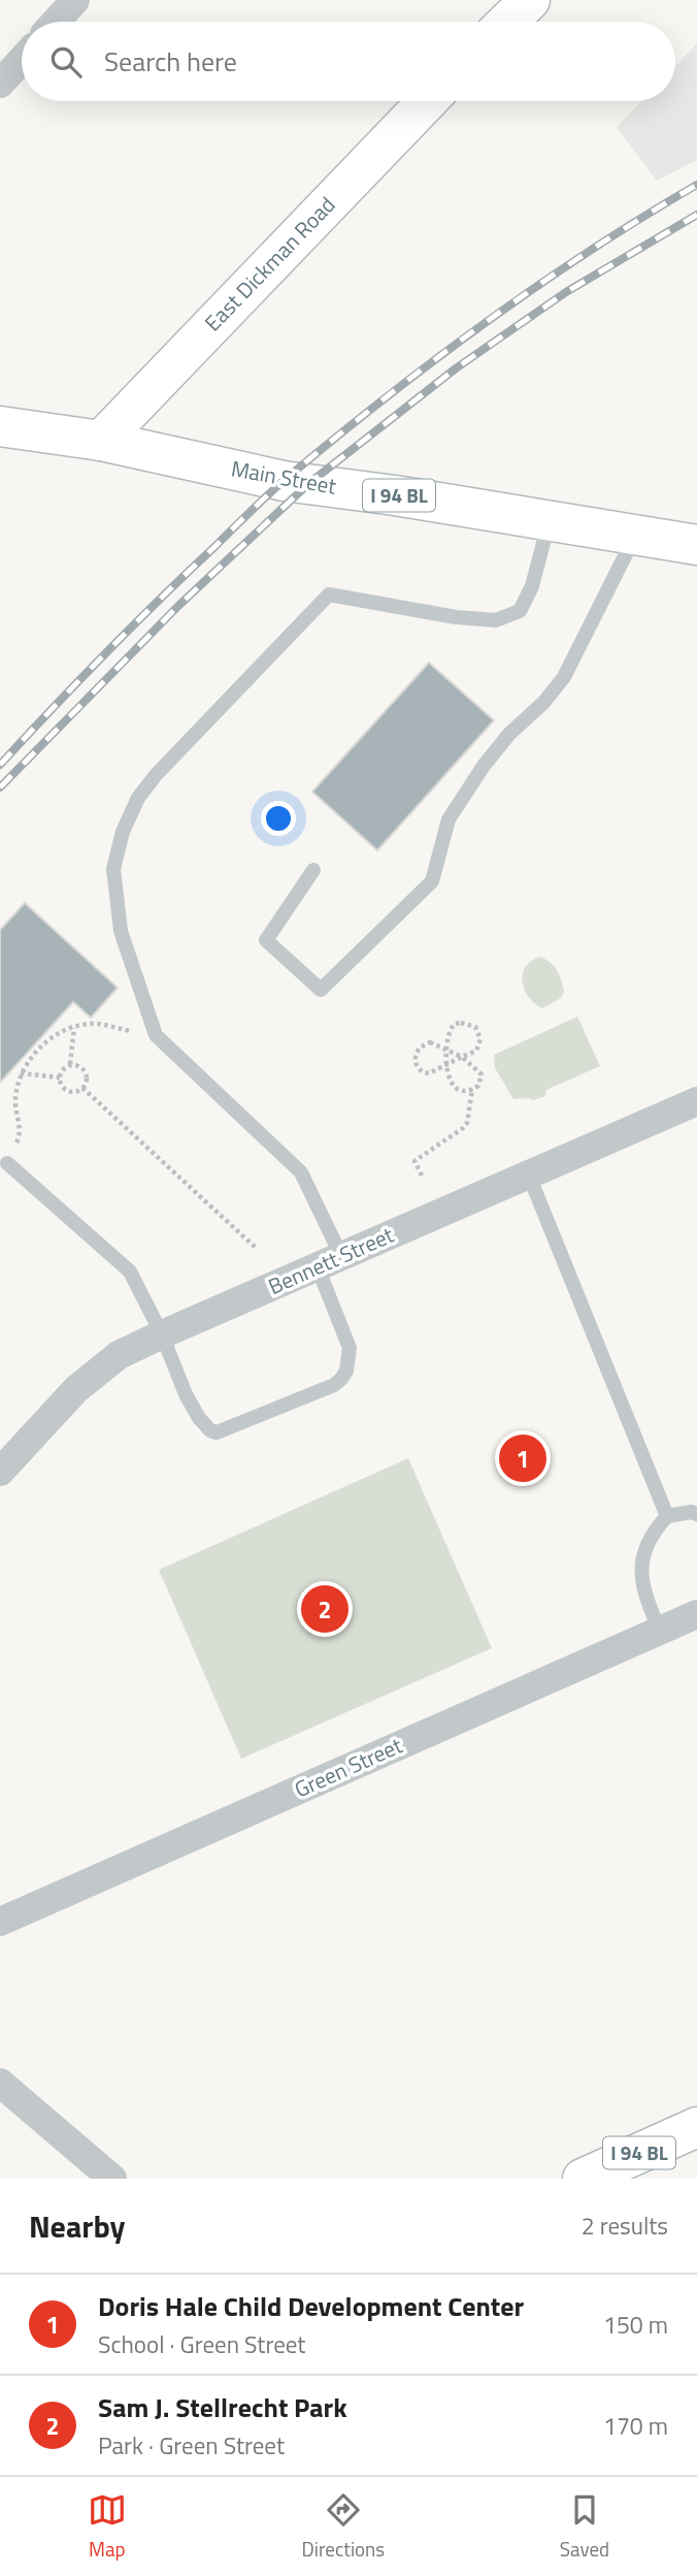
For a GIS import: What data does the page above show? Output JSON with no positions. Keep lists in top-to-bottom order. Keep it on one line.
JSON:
{"streets":{"main road":["East Dickman Road","Main Street","I 94 BL"],"street":["Bennett Street","Green Street"]},"crossings":[["East Dickman Road","Main Street"]],"page":{"search":"Search here","pins":["1","2"],"heading":["Nearby","2 results"],"list":[{"mark":"1","name":"Doris Hale Child Development Center","note":"School · Green Street","value":"150 m"},{"mark":"2","name":"Sam J. Stellrecht Park","note":"Park · Green Street","value":"170 m"}],"nav":["Map","Directions","Saved"]}}
